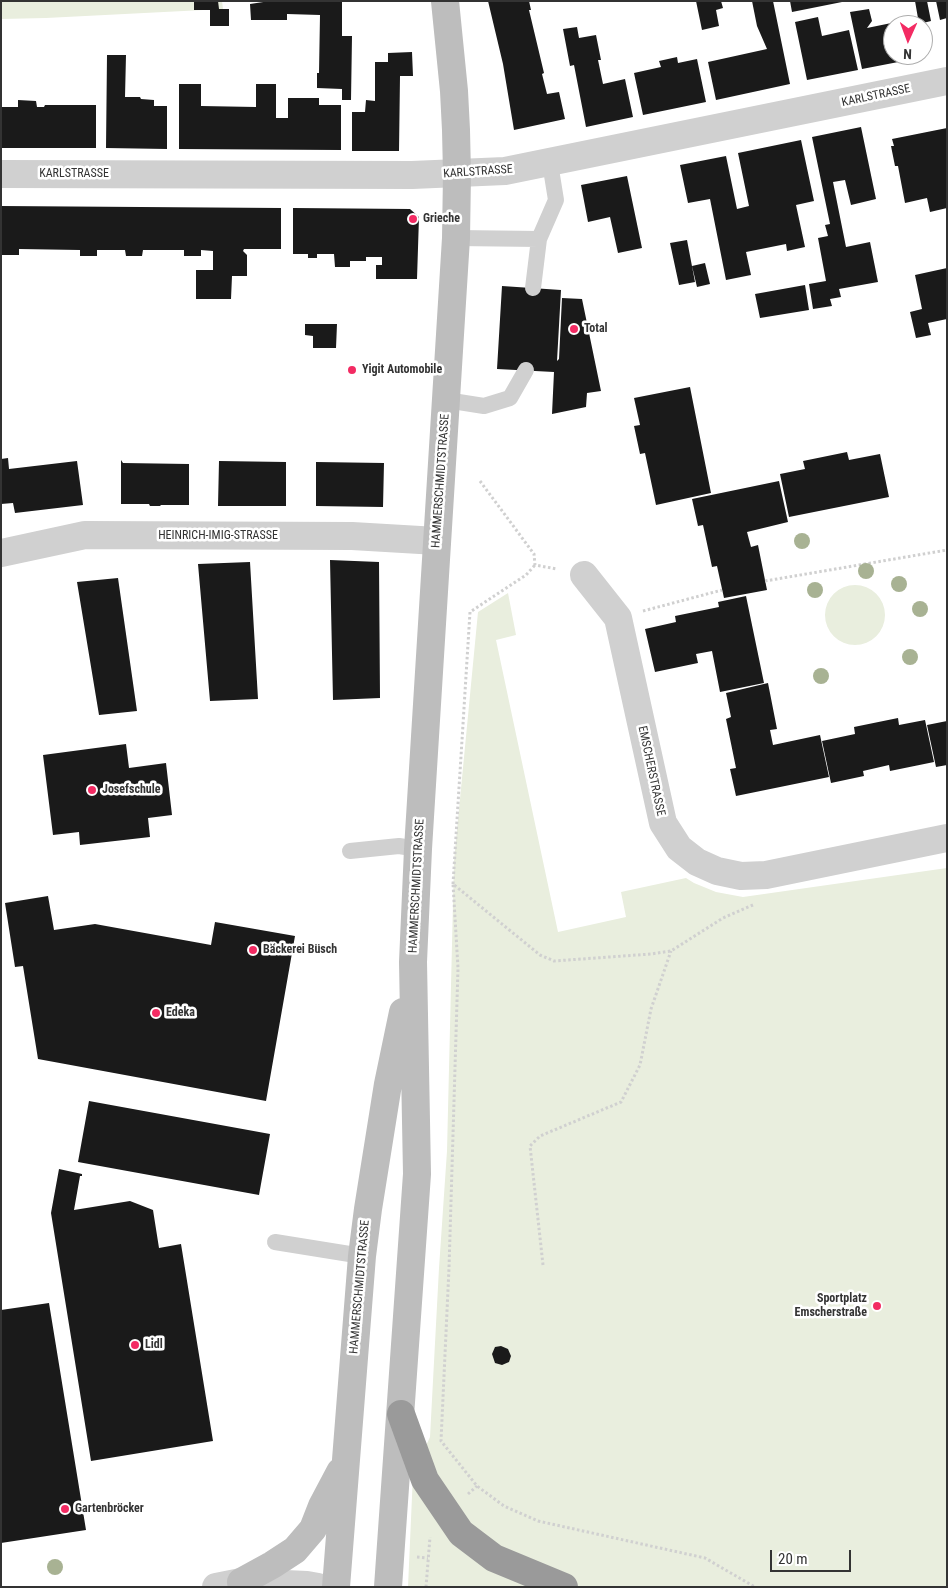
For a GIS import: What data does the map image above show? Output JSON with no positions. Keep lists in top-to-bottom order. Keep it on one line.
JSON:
{"streets":{"main road":["HAMMERSCHMIDTSTRASSE"],"street":["KARLSTRASSE","HEINRICH-IMIG-STRASSE","EMSCHERSTRASSE"]},"crossings":[["KARLSTRASSE","HAMMERSCHMIDTSTRASSE"],["HAMMERSCHMIDTSTRASSE","HEINRICH-IMIG-STRASSE"]],"places":["Grieche","Total","Yigit Automobile","Josefschule","Bäckerei Büsch","Edeka","Sportplatz Emscherstraße","Lidl","Gartenbröcker"],"scale_bar":"20 m","north":"bottom"}
